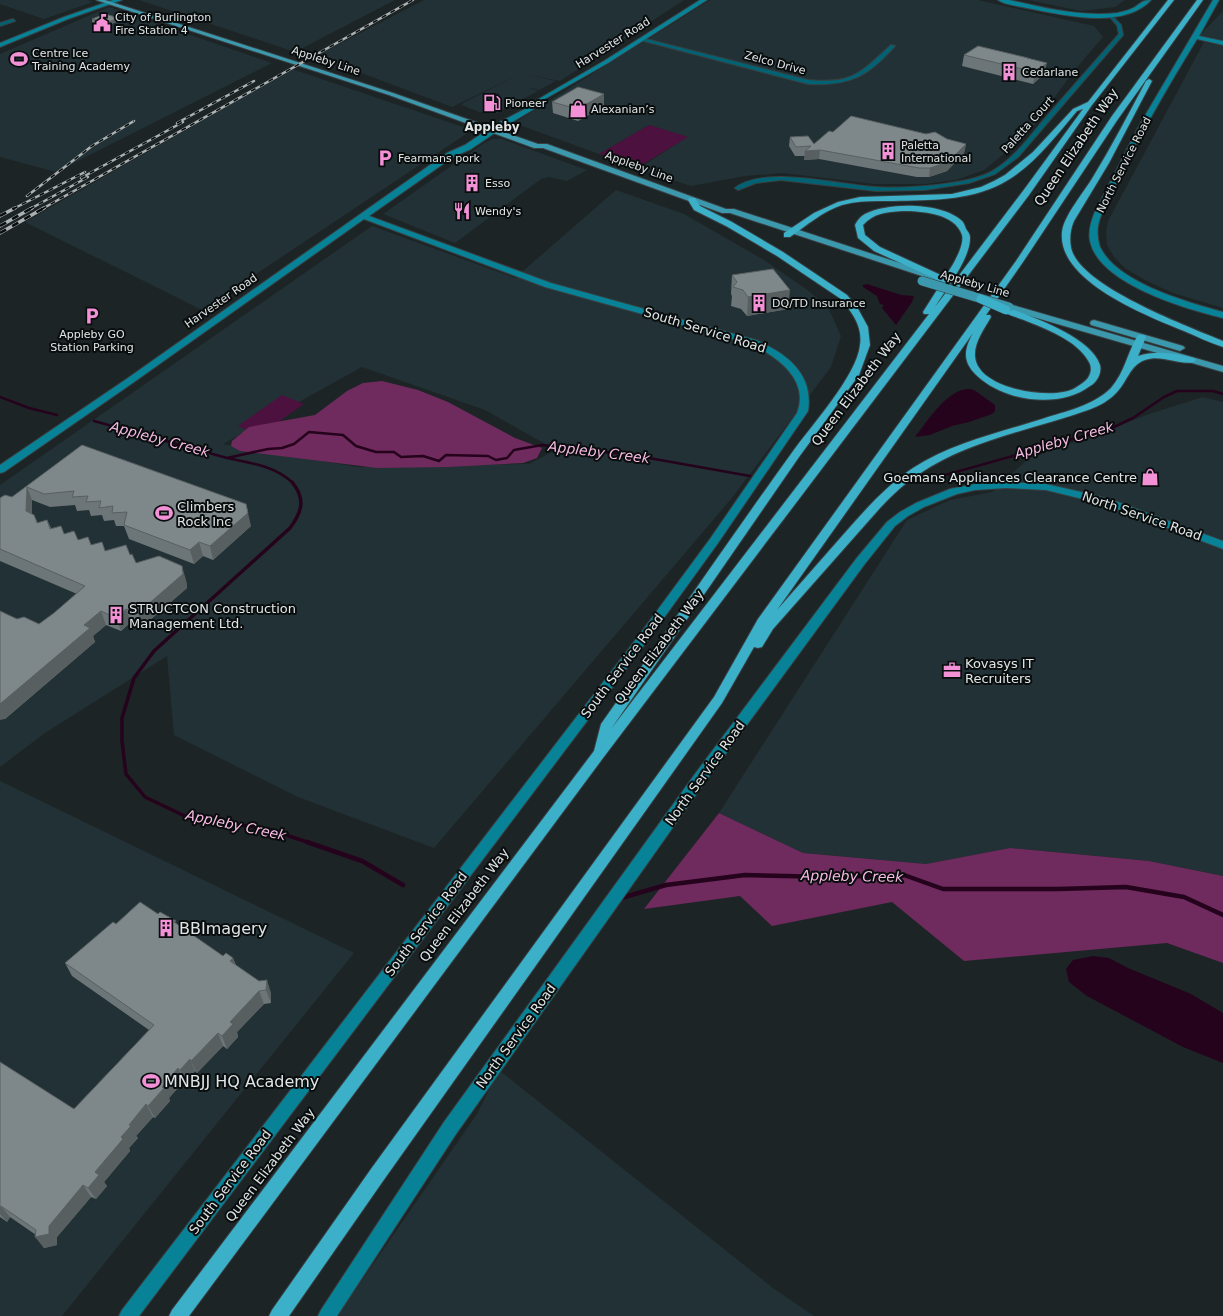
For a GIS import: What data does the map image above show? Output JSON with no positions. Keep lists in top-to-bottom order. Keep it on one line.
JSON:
{"streets":{"highway":["Queen Elizabeth Way"],"main road":["Appleby Line"],"street":["Harvester Road","Zelco Drive","Paletta Court","North Service Road","South Service Road"]},"crossings":[["Harvester Road","Appleby Line"],["Harvester Road","Zelco Drive"],["Harvester Road","South Service Road"]],"districts":["Appleby"],"water":["Appleby Creek"],"places":{"public building":["City of Burlington Fire Station 4"],"sports":["Centre Ice Training Academy","Climbers Rock Inc","MNBJJ HQ Academy"],"building":["Cedarlane","Paletta International","Esso","DQ/TD Insurance","STRUCTCON Construction Management Ltd.","BBImagery"],"fuel station":["Pioneer"],"shop":["Alexanian’s","Goemans Appliances Clearance Centre"],"parking":["Fearmans pork","Appleby GO Station Parking"],"restaurant":["Wendy's"],"office":["Kovasys IT Recruiters"]}}
